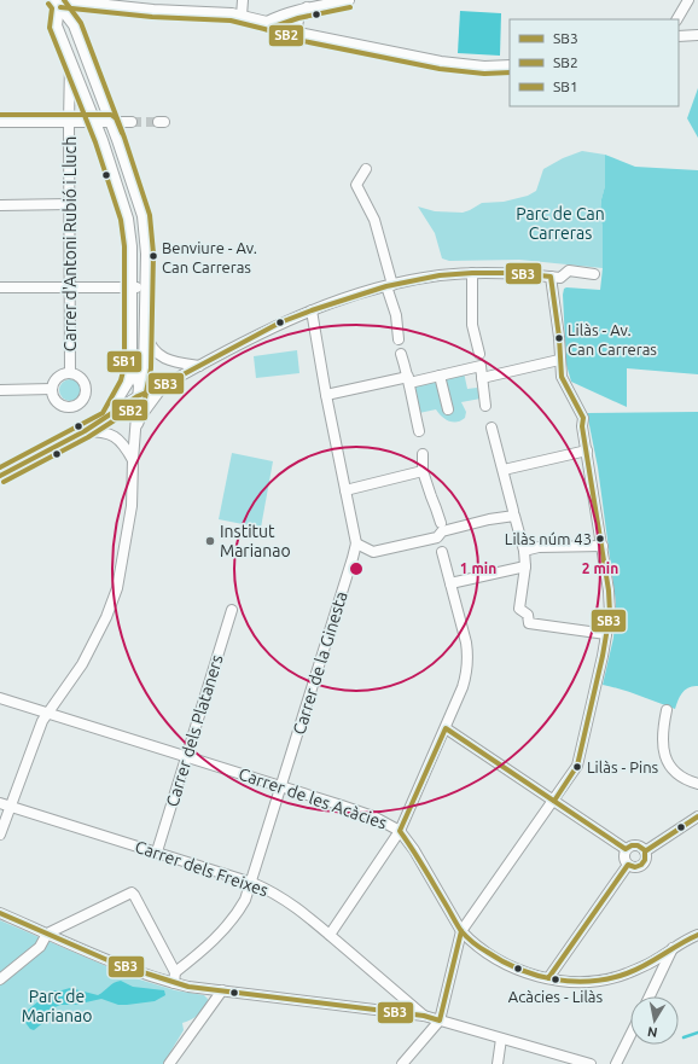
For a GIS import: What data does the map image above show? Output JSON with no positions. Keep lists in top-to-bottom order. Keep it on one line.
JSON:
{"streets":{"street":["Carrer d'Antoni Rubió i Lluch","Carrer de la Ginesta","Carrer dels Plataners","Carrer de les Acàcies","Carrer dels Freixes"]},"crossings":[["Carrer de la Ginesta","Carrer de les Acàcies"],["Carrer de la Ginesta","Carrer dels Freixes"],["Carrer dels Plataners","Carrer de les Acàcies"],["Carrer dels Plataners","Carrer dels Freixes"]],"parks":["Parc de Can Carreras","Parc de Marianao"],"places":["Benviure - Av. Can Carreras","Lilàs - Av. Can Carreras","Lilàs núm 43","Institut Marianao","Lilàs - Pins","Acàcies - Lilàs"],"lines":["transit line SB2","transit line SB1","transit line SB3"],"legend":["SB3","SB2","SB1"],"north":"bottom","rings":["1 min","2 min"]}
